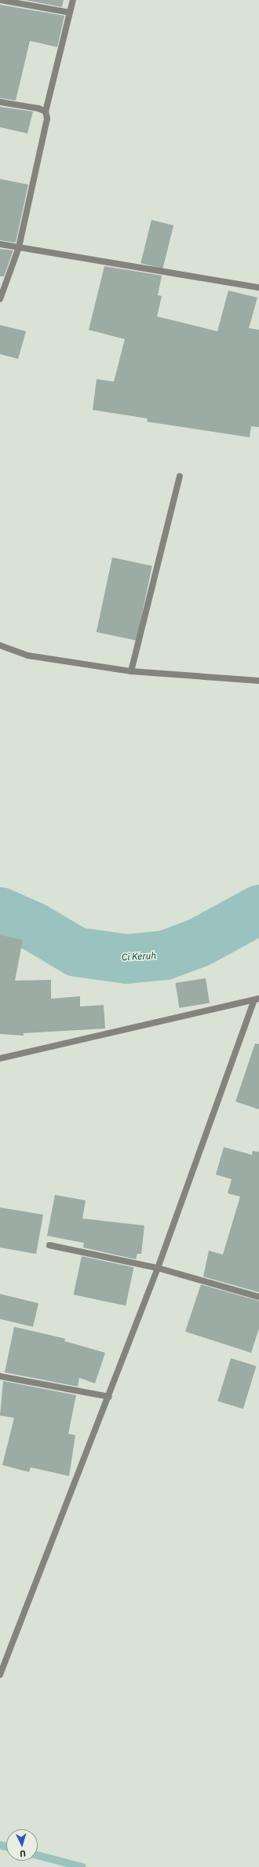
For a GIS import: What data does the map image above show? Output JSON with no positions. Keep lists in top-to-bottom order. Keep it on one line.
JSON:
{"water":["Ci Keruh"],"north":"bottom"}
